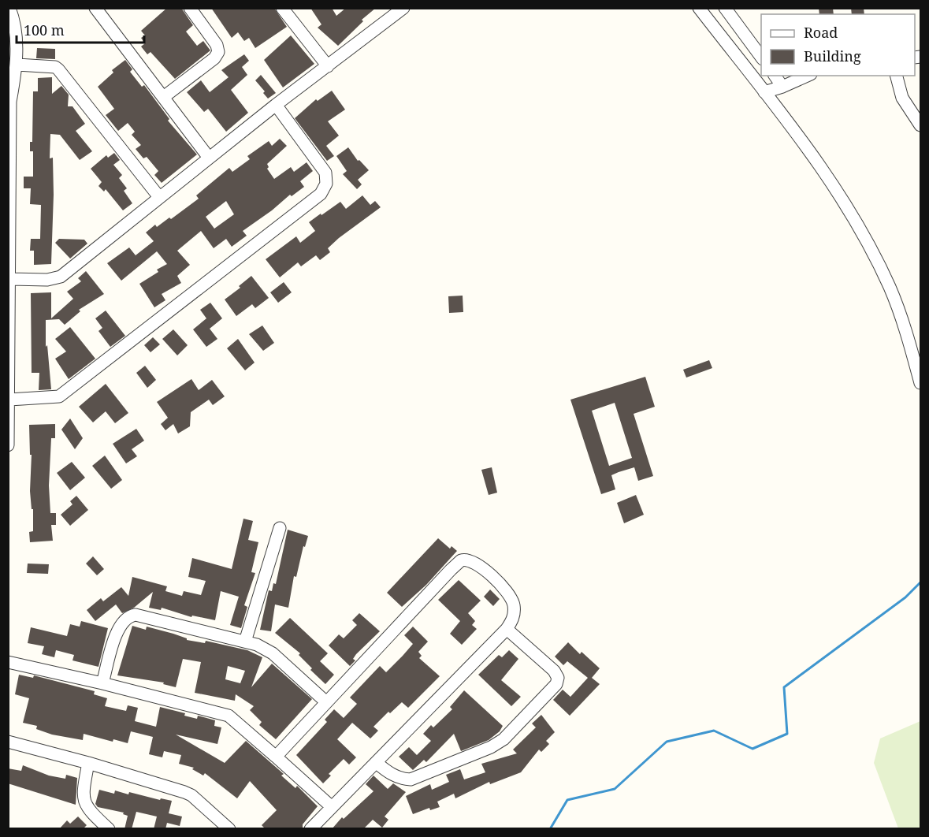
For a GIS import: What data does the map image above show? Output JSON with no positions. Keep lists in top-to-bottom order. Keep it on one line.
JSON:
{"legend":["Road","Building"],"scale_bar":"100 m"}
